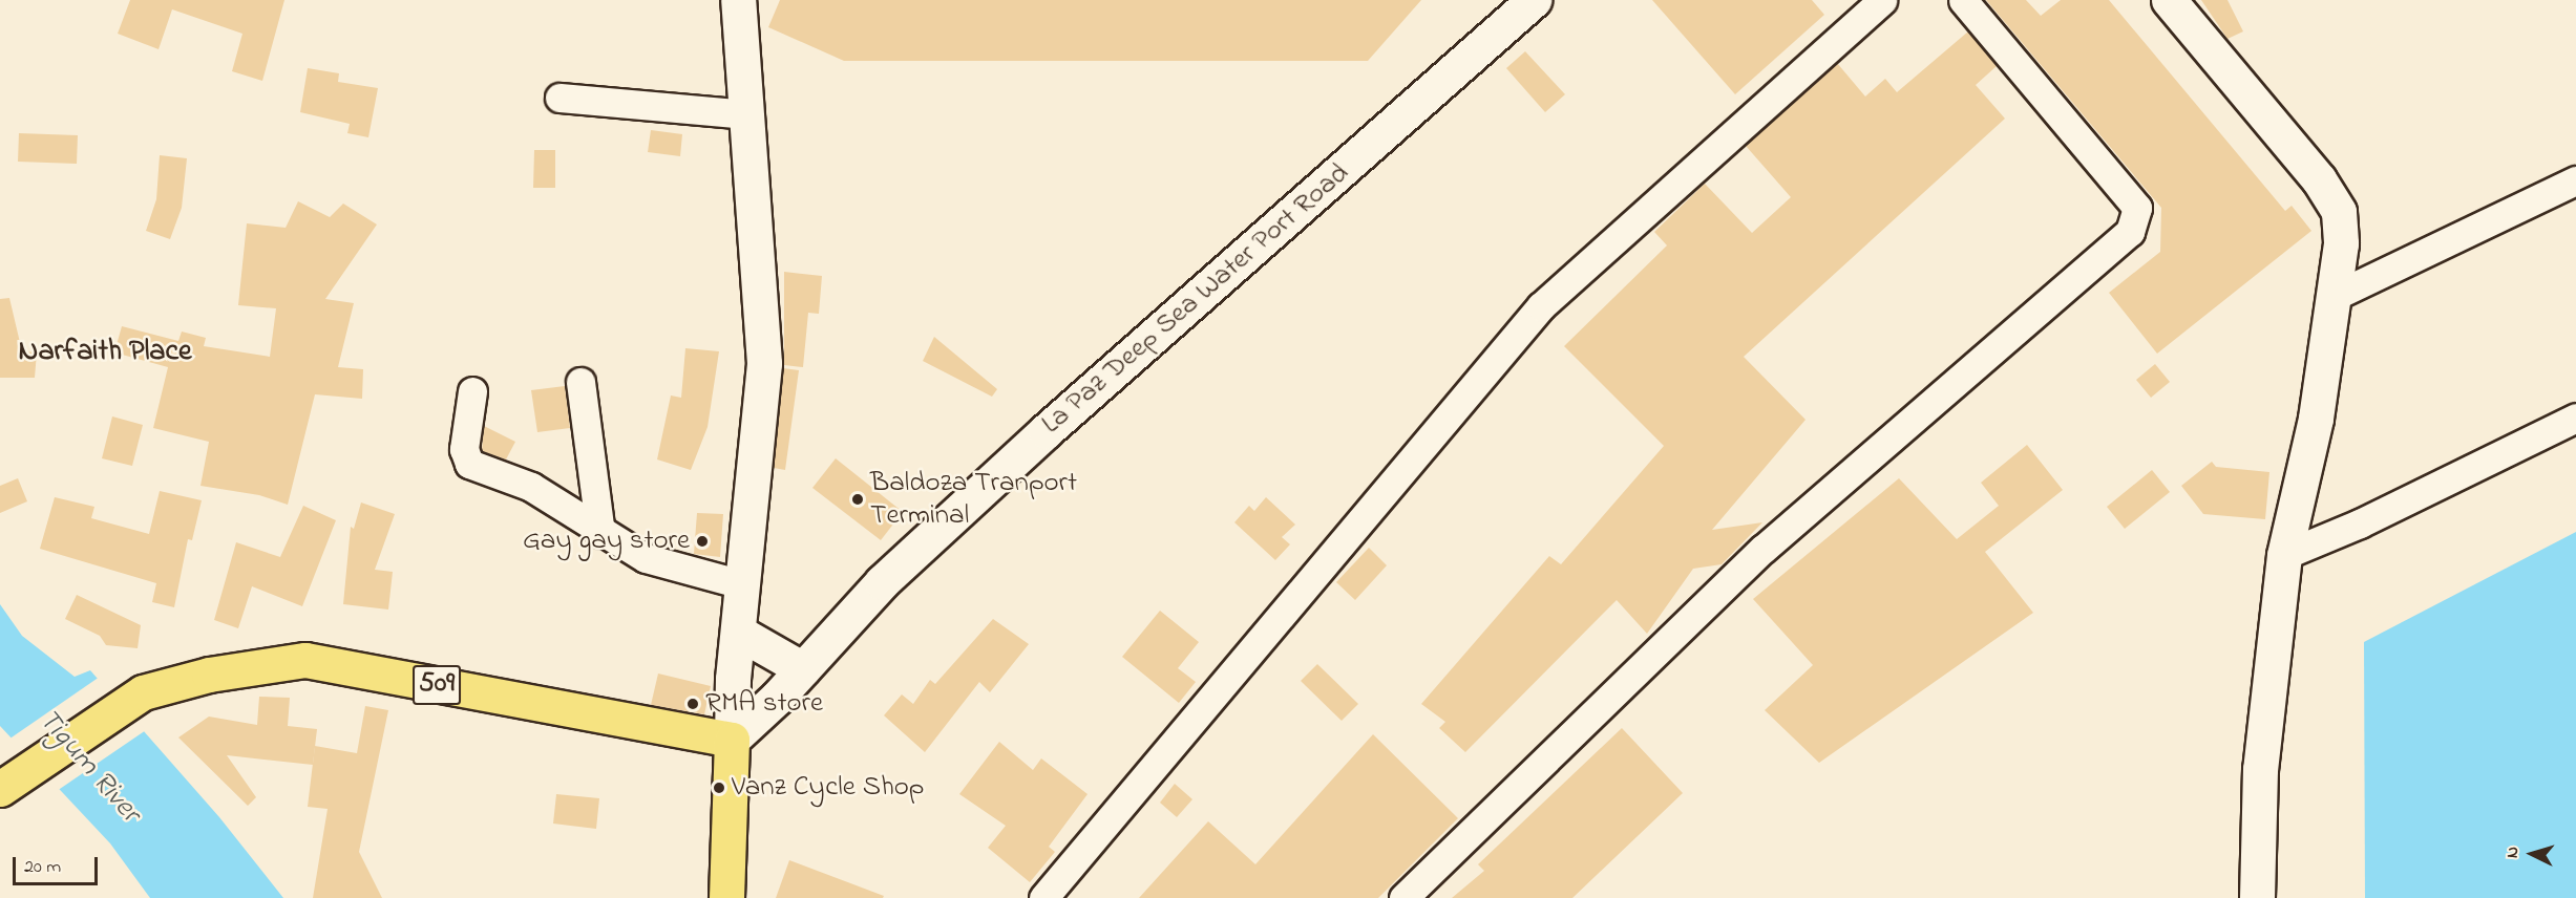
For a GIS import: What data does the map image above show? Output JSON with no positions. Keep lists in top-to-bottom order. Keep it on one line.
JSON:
{"streets":{"main road":["509"],"street":["La Paz Deep Sea Water Port Road"]},"crossings":[["La Paz Deep Sea Water Port Road","509"]],"districts":["Narfaith Place"],"water":["Tigum River"],"places":["Baldoza Tranport Terminal","Gay gay store","RMA store","Vanz Cycle Shop"],"scale_bar":"20 m","north":"left"}
